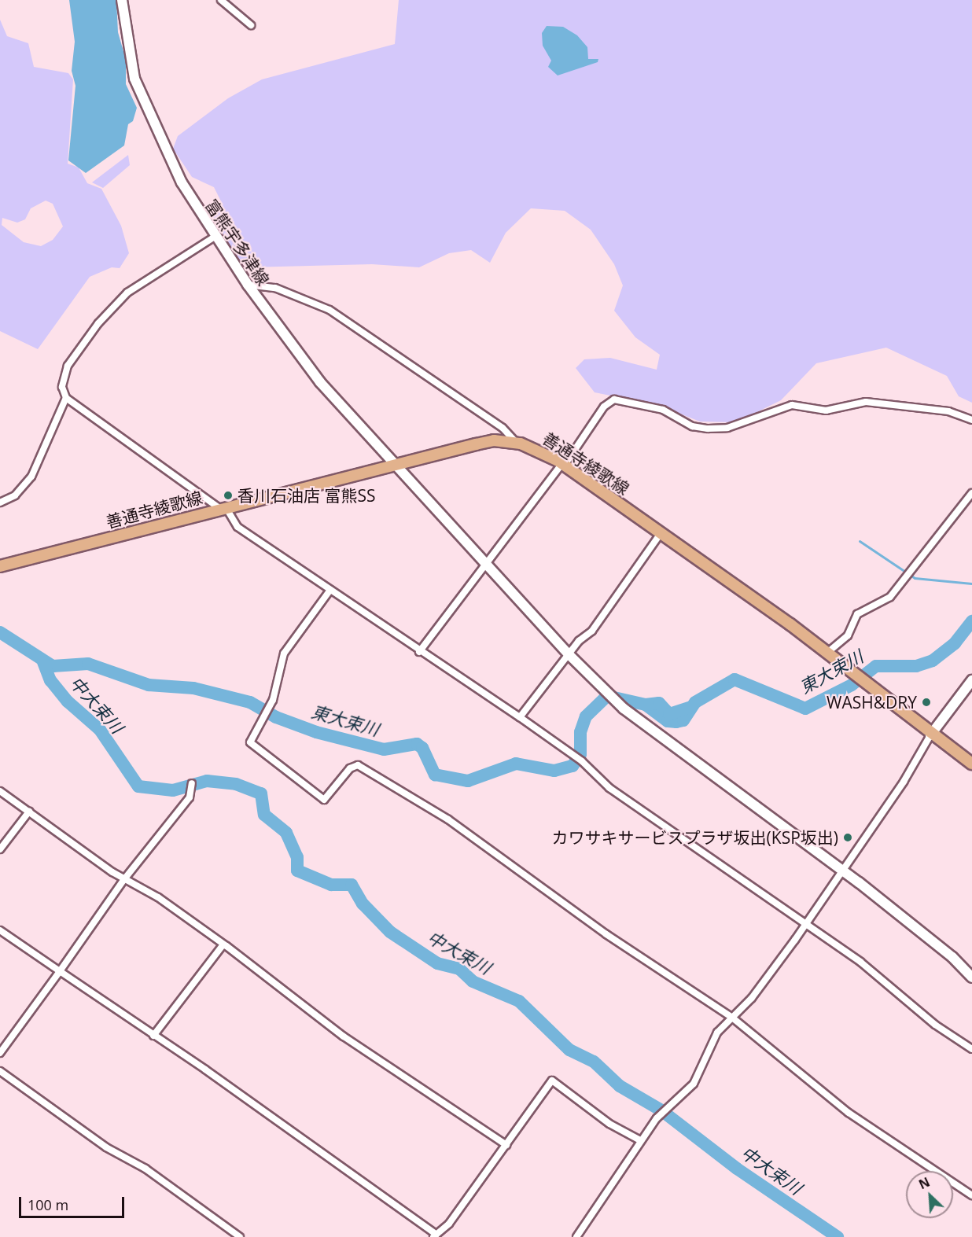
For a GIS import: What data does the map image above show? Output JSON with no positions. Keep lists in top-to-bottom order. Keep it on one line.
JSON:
{"streets":{"main road":["善通寺綾歌線"],"street":["富熊宇多津線"]},"crossings":[["富熊宇多津線","善通寺綾歌線"]],"water":["東大束川","中大束川"],"places":["香川石油店 富熊SS","WASH&DRY","カワサキサービスプラザ坂出(KSP坂出)"],"scale_bar":"100 m","north":"top left"}
